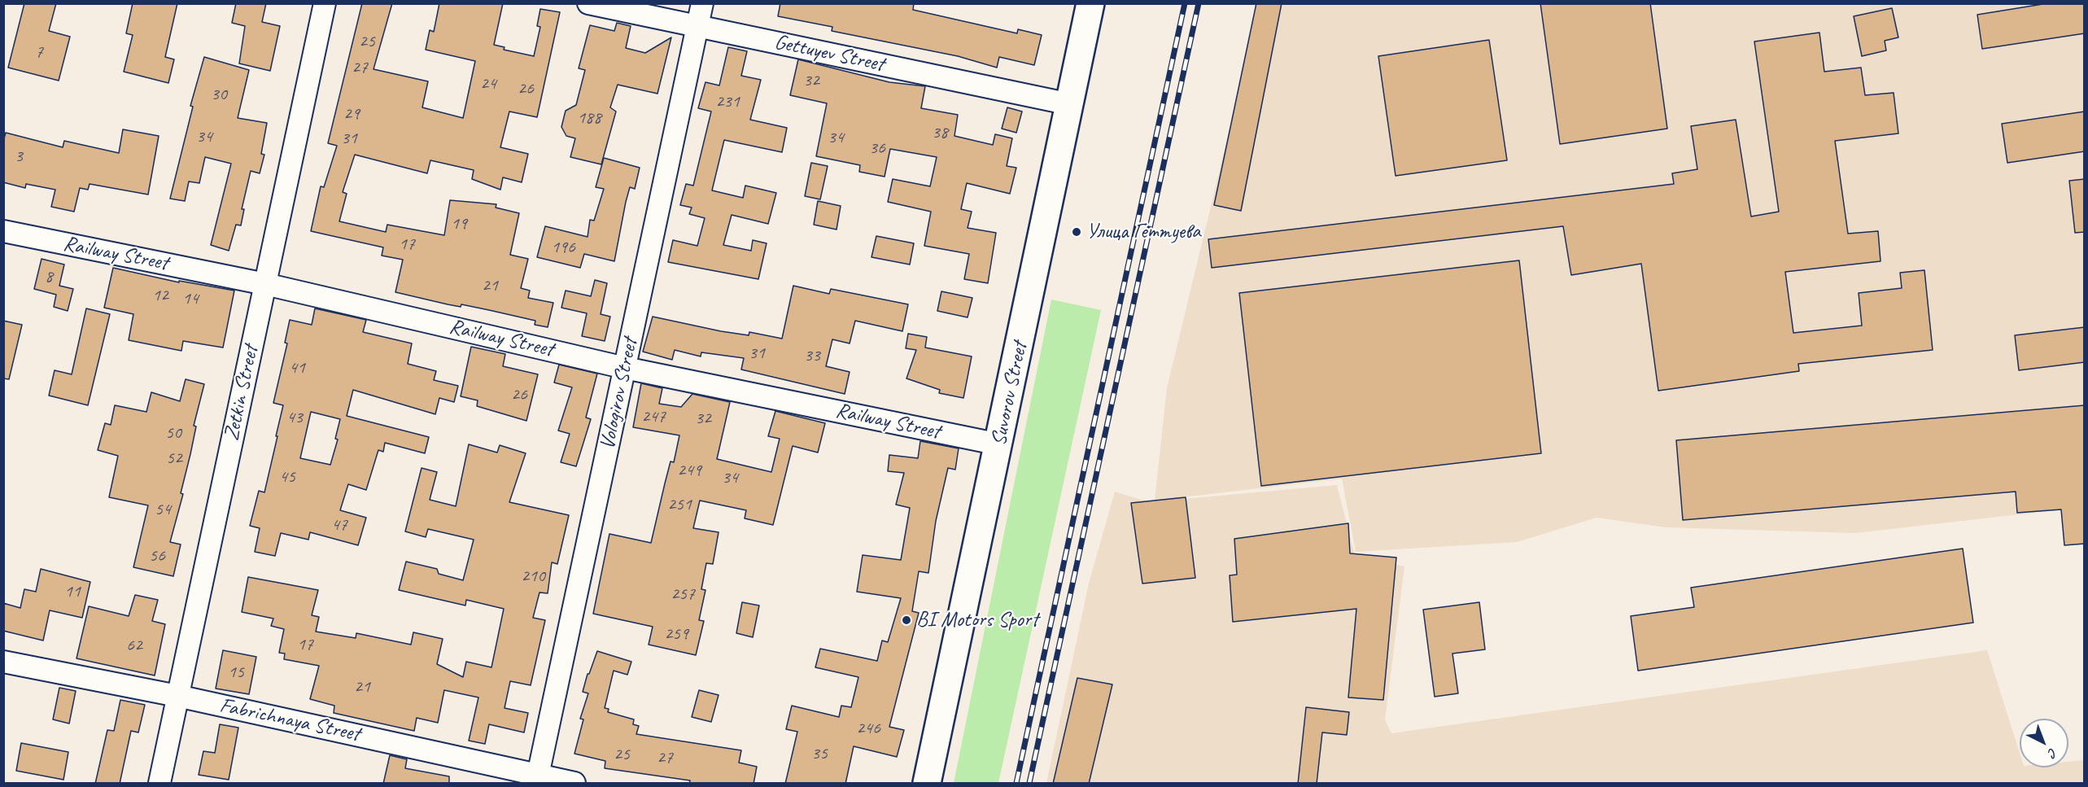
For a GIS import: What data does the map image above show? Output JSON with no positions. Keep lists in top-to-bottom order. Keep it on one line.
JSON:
{"streets":{"street":["Gettuyev Street","Railway Street","Zetkin Street","Vologirov Street","Suvorov Street","Fabrichnaya Street"]},"crossings":[["Gettuyev Street","Vologirov Street"],["Gettuyev Street","Suvorov Street"],["Railway Street","Zetkin Street"],["Railway Street","Vologirov Street"],["Railway Street","Suvorov Street"],["Zetkin Street","Fabrichnaya Street"],["Vologirov Street","Fabrichnaya Street"]],"places":["Улица Геттуева","BI Motors Sport"],"house_numbers":["25","7","27","32","24","26","30","231","29","188","38","34","34","31","36","3","19","17","196","8","21","12","14","31","33","41","26","247","43","32","50","52","249","45","34","251","54","47","56","210","11","257","259","17","62","15","21","246","35","25","27"],"north":"bottom right"}
